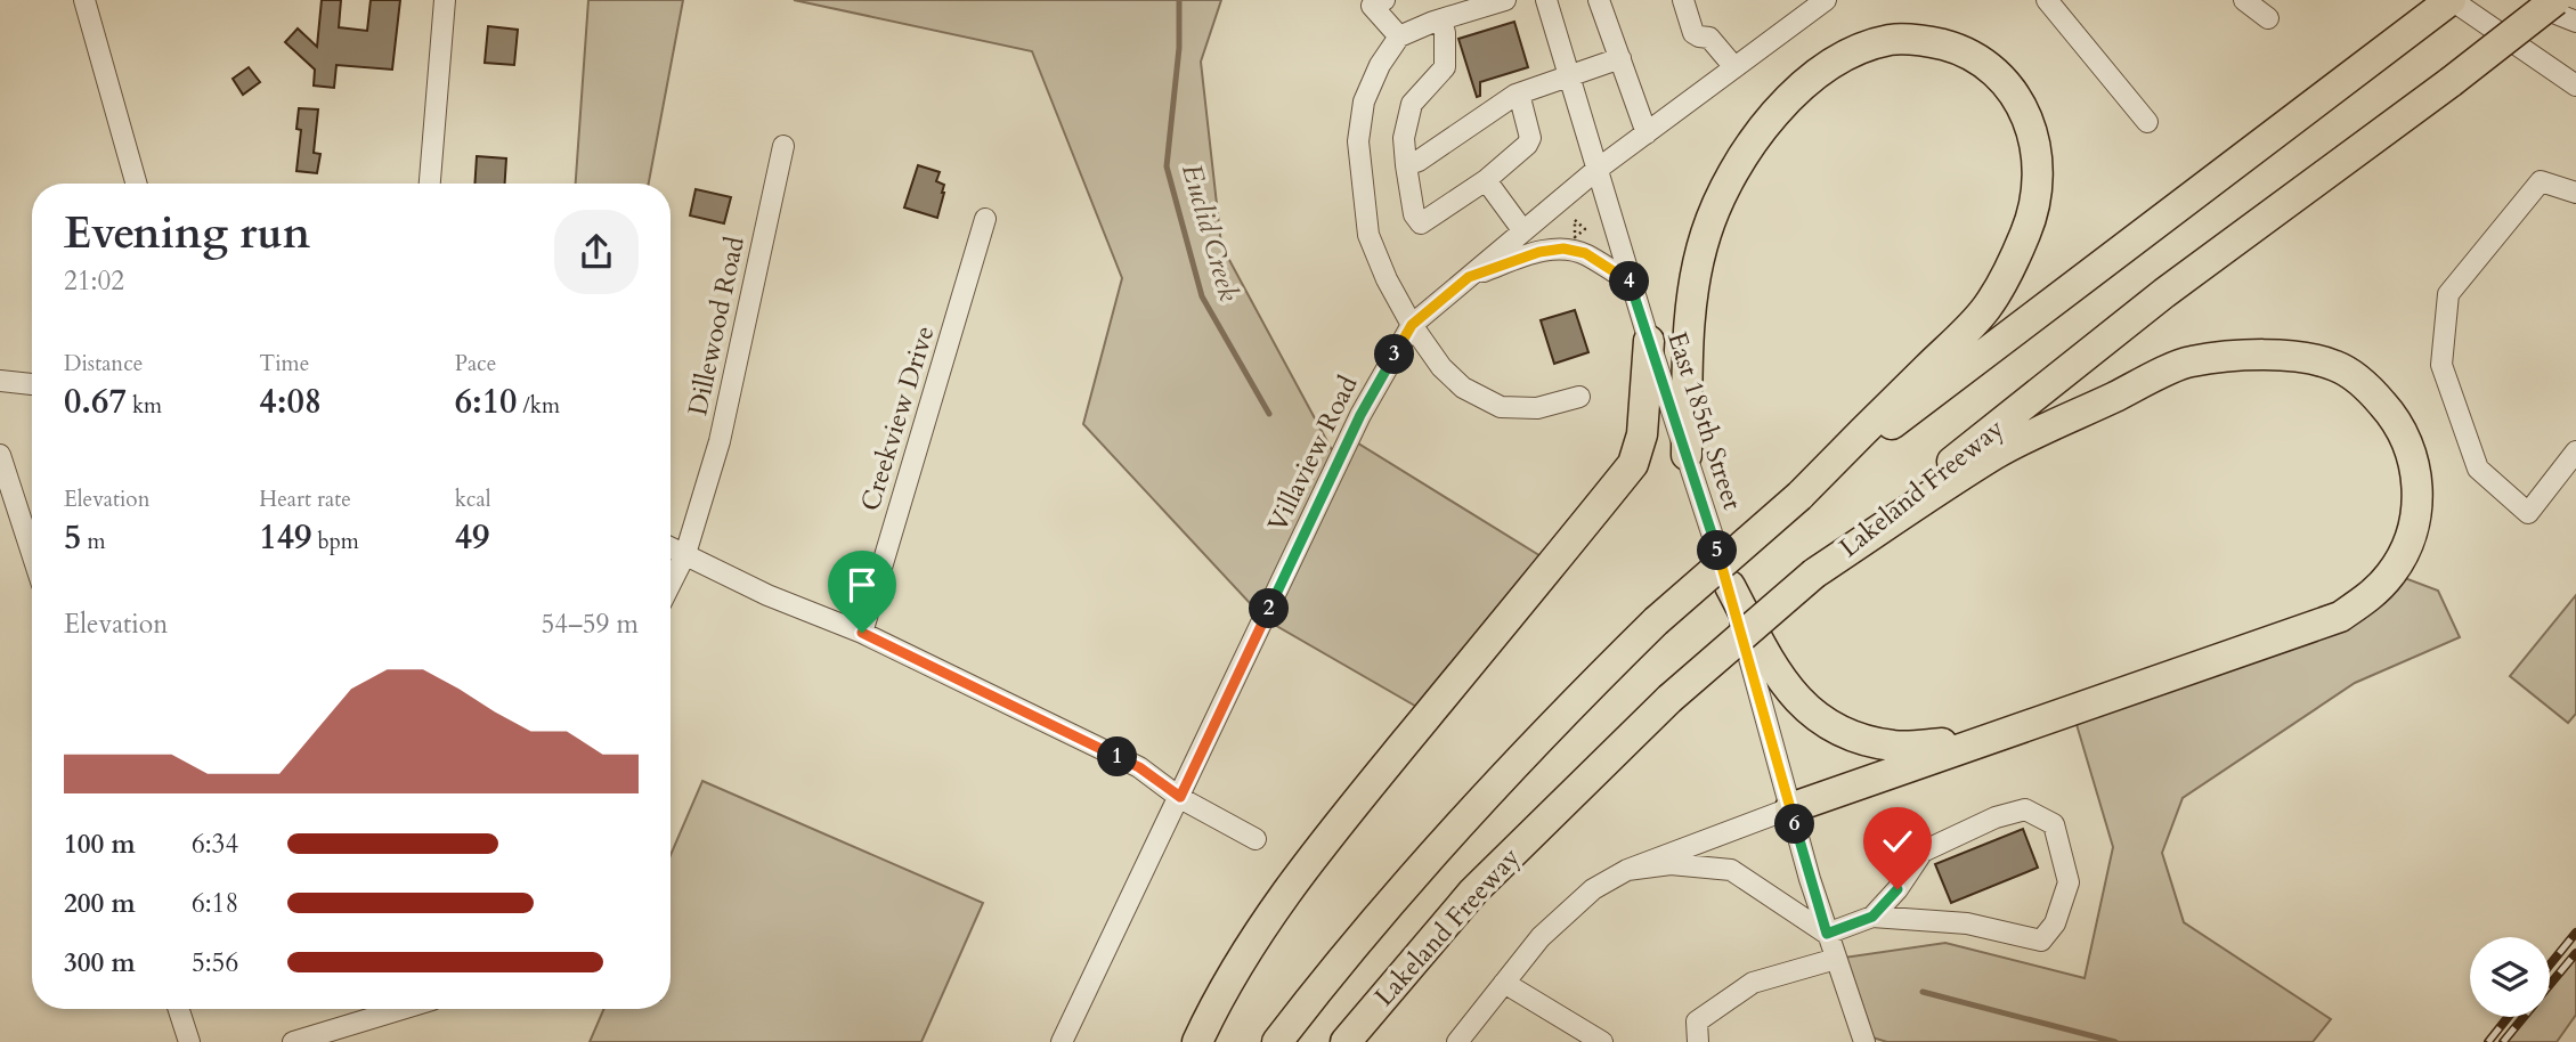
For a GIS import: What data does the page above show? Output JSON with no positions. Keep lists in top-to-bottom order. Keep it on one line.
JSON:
{"streets":{"highway":["Lakeland Freeway"],"street":["Dillewood Road","Creekview Drive","East 185th Street","Villaview Road"]},"crossings":[["East 185th Street","Villaview Road"]],"water":["Euclid Creek"],"page":{"heading":["Evening run","21:02"],"pins":["4","3","5","2","1","6"],"stats":[["Distance","0.67 km"],["Time","4:08"],["Pace","6:10 /km"],["Elevation","5 m"],["Heart rate","149 bpm"],["kcal","49"]],"chart":["Elevation","54–59 m"],"list":[{"name":"100 m","note":"6:34"},{"name":"200 m","note":"6:18"},{"name":"300 m","note":"5:56"}]}}
